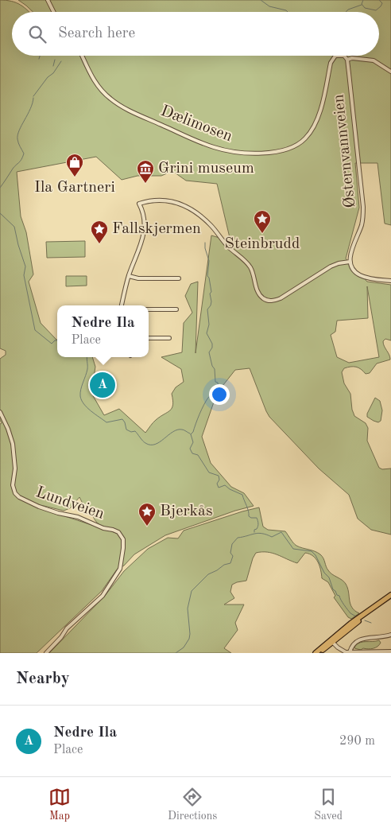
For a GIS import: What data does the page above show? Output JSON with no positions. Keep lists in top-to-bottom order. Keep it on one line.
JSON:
{"streets":{"street":["Dælimosen","Østernvannveien","Lundveien"]},"crossings":[["Dælimosen","Østernvannveien"]],"places":{"shop":["Ila Gartneri"],"museum":["Grini museum"],"place":["Steinbrudd","Fallskjermen","Bjerkås"]},"page":{"search":"Search here","popup":["Nedre Ila","Place"],"pins":"A","heading":"Nearby","list":[{"mark":"A","name":"Nedre Ila","note":"Place","value":"290 m"}],"nav":["Map","Directions","Saved"]}}
